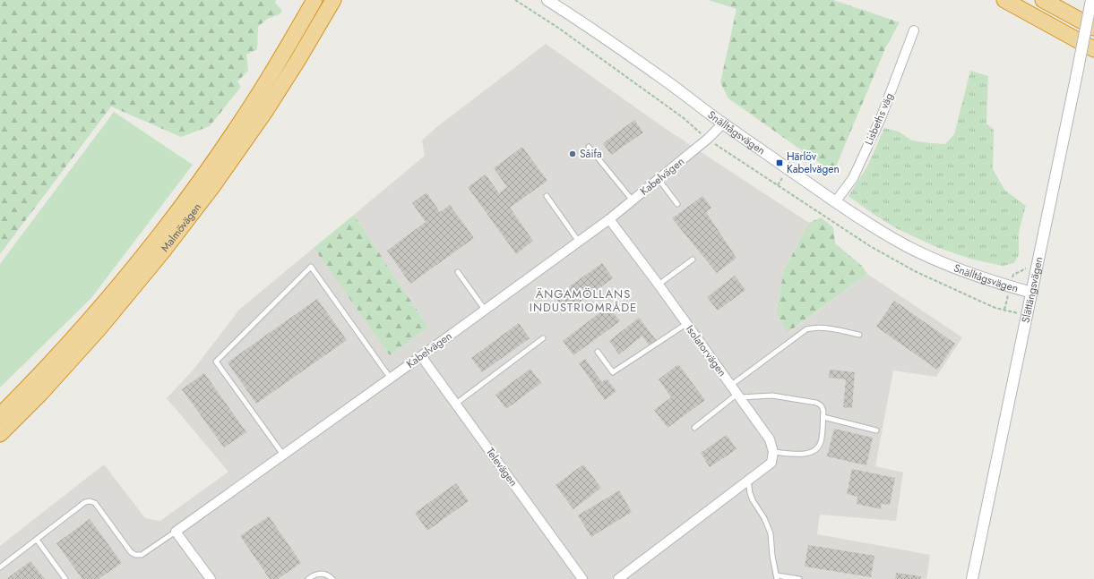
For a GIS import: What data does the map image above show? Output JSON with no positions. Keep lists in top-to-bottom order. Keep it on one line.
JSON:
{"streets":{"highway":["Malmövägen"],"street":["Lisbeths väg","Snälltågsvägen","Kabelvägen","Slättängsvägen","Isolatorvägen","Televägen"]},"crossings":[["Lisbeths väg","Snälltågsvägen"],["Snälltågsvägen","Kabelvägen"],["Snälltågsvägen","Slättängsvägen"],["Kabelvägen","Isolatorvägen"],["Kabelvägen","Televägen"]],"districts":["ÄNGAMÖLLANS INDUSTRIOMRÅDE"],"places":{"other":["Såifa"],"transit":["Härlöv Kabelvägen"]}}
